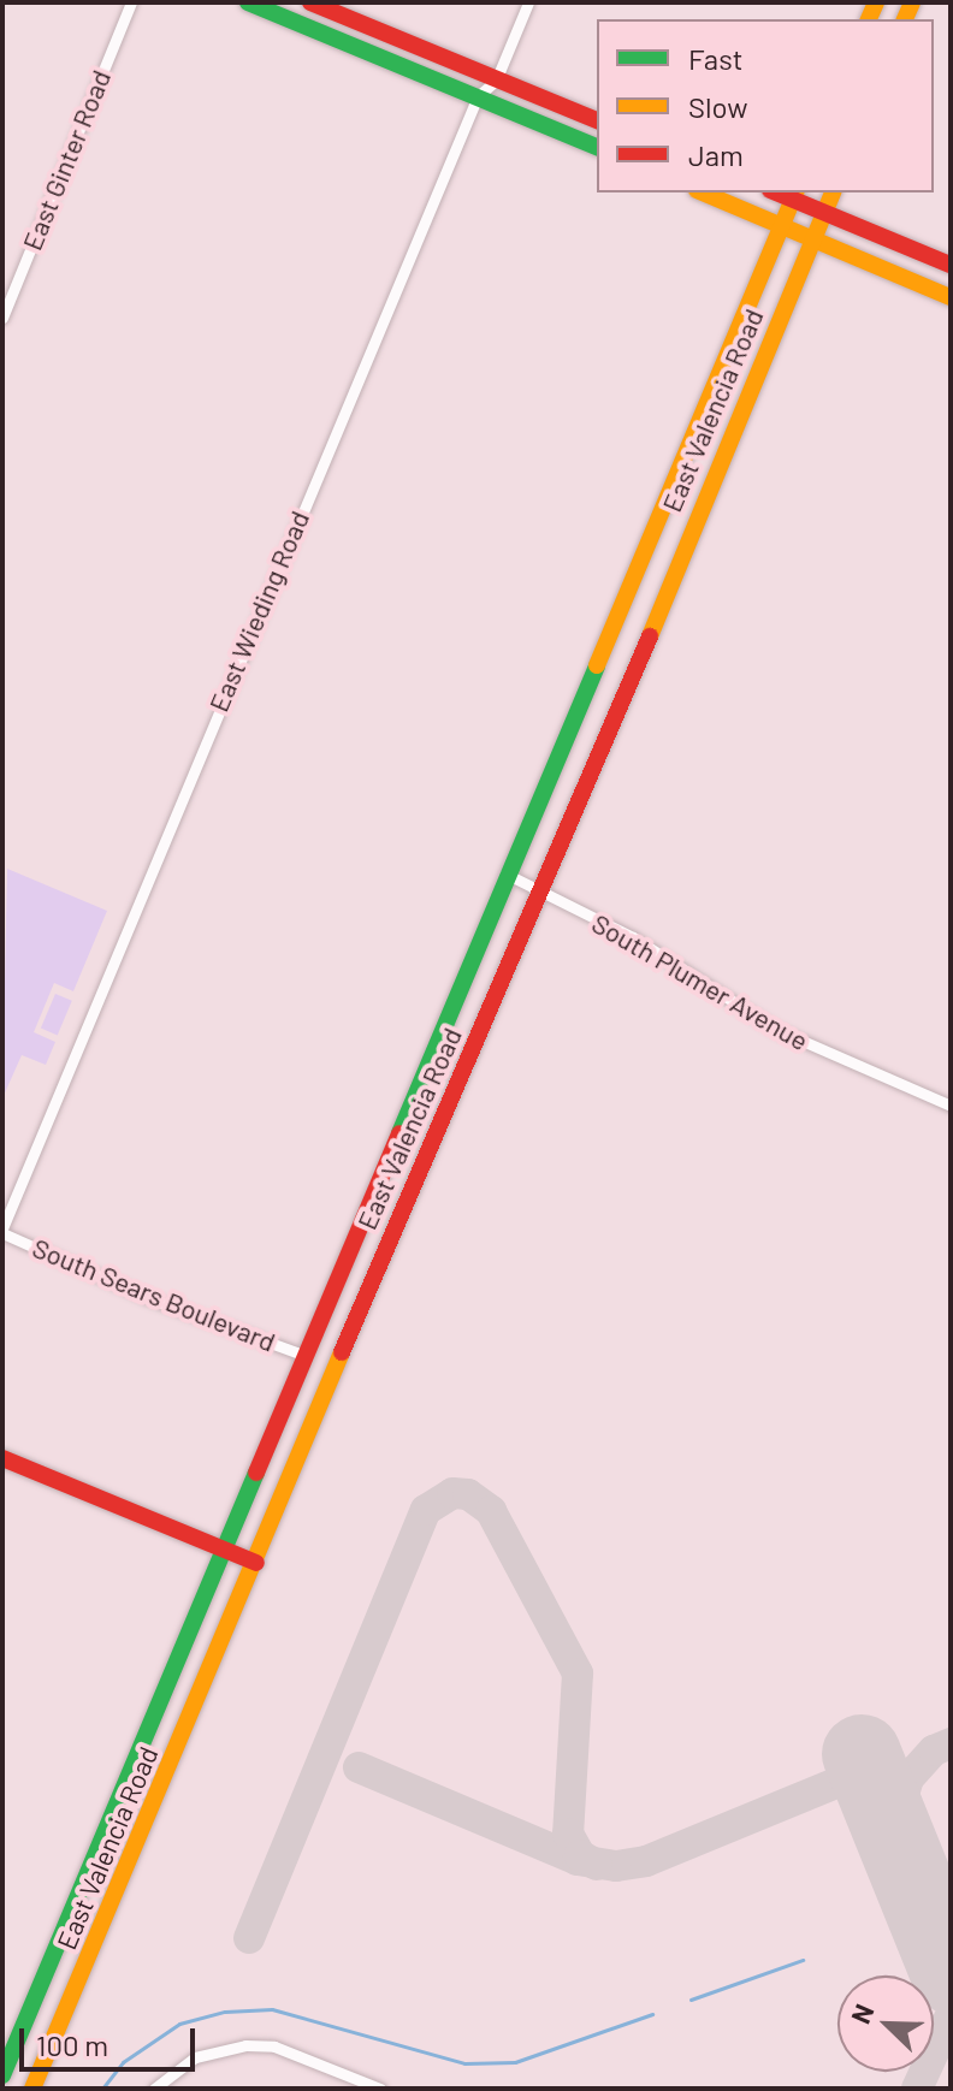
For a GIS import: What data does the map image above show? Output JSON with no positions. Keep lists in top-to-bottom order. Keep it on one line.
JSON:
{"streets":{"main road":["East Valencia Road"],"street":["East Ginter Road","East Wieding Road","South Plumer Avenue","South Sears Boulevard"]},"crossings":[["East Valencia Road","South Plumer Avenue"],["East Valencia Road","South Sears Boulevard"],["East Wieding Road","South Sears Boulevard"]],"legend":["Fast","Slow","Jam"],"scale_bar":"100 m","north":"top left"}
